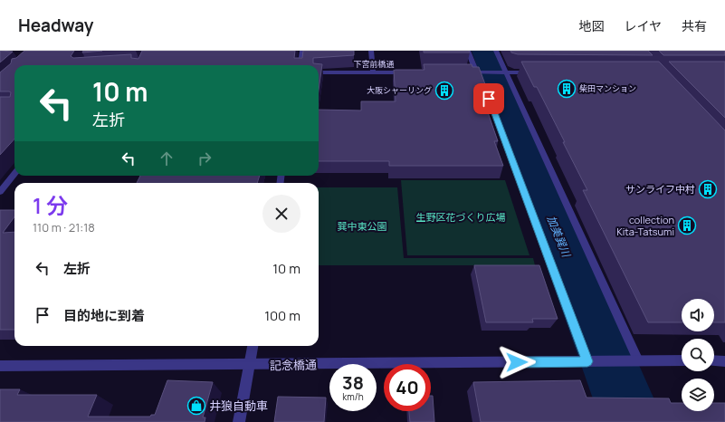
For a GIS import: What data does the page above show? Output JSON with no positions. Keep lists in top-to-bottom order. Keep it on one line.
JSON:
{"streets":{"street":["下宮前橋通","記念橋通"]},"water":["加美巽川"],"parks":["生野区花づくり広場","巽中東公園"],"places":{"building":["柴田マンション","大阪シャーリング","サンライフ中村","collection Kita-Tatsumi"],"shop":["井狼自動車"]},"page":{"header":"Headway","nav":["地図","レイヤ","共有"],"turn":["10 m","左折"],"heading":["1 分","110 m · 21:18"],"list":[{"name":"左折","value":"10 m"},{"name":"目的地に到着","value":"100 m"}],"speed":"38 km/h","limit":"40"}}
